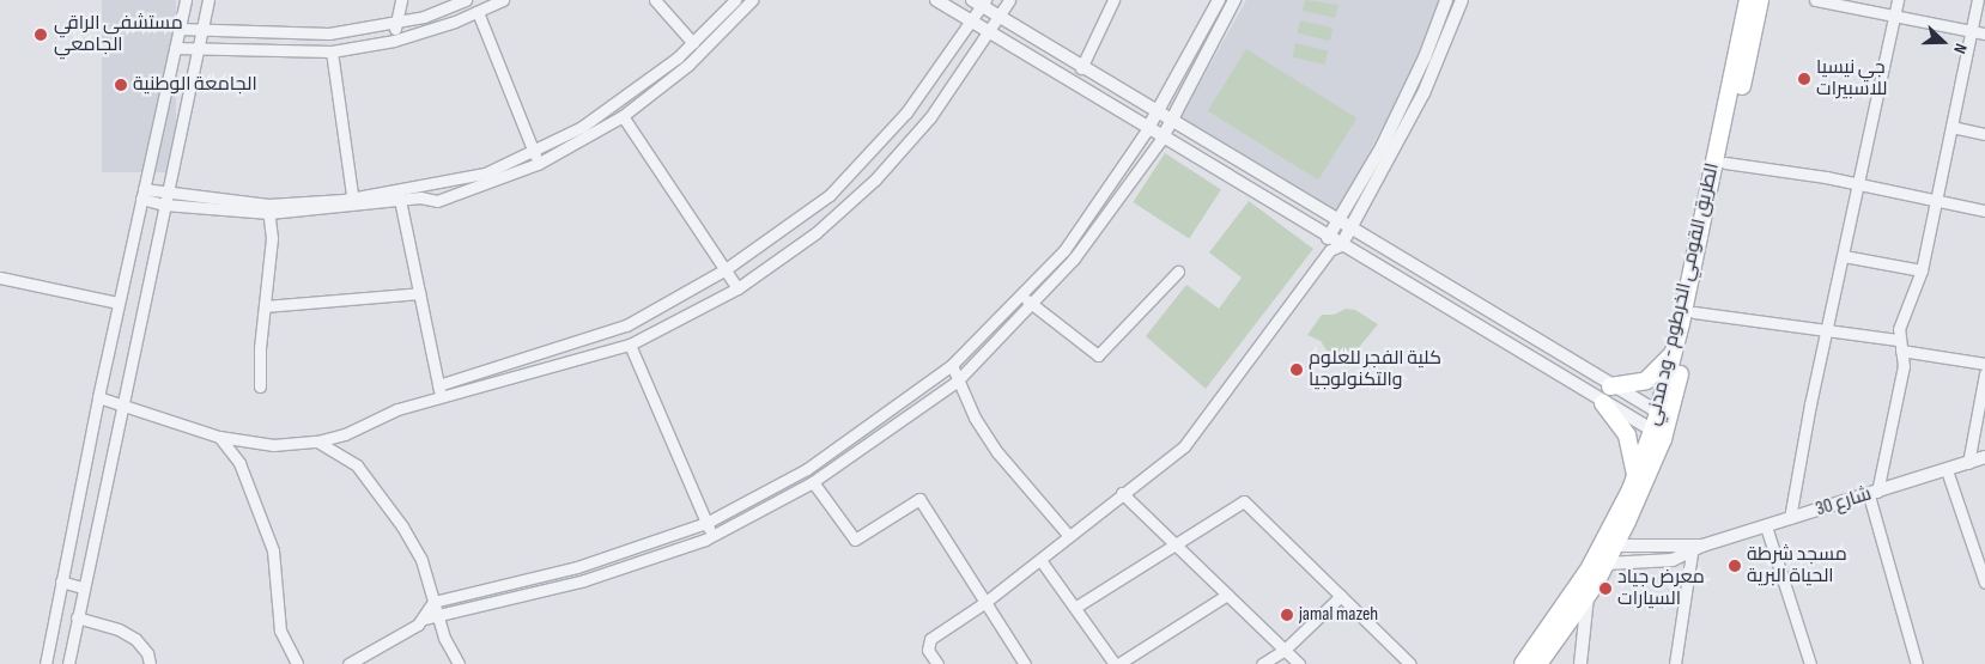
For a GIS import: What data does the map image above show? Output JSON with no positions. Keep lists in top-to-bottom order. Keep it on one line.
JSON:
{"streets":{"highway":["الطريق القومي الخرطوم - ود مدني"],"street":["شارع 30"]},"crossings":[["الطريق القومي الخرطوم - ود مدني","شارع 30"]],"places":["مستشفى الراقي الجامعي","جي نيسيا للاسبيرات","الجامعة الوطنية","كلية الفجر للعلوم والتكنولوجيا","مسجد شرطة الحياة البرية","معرض جياد السيارات","jamal mazeh"],"north":"right"}
